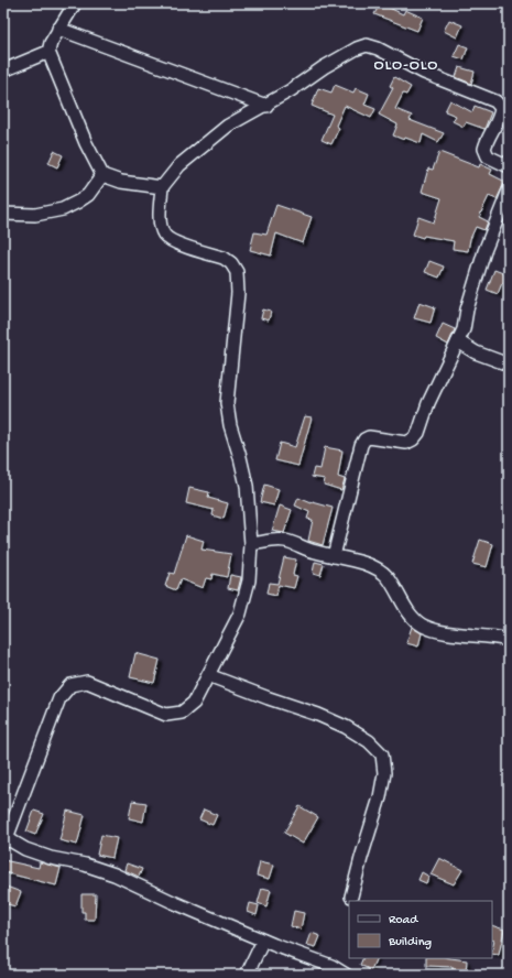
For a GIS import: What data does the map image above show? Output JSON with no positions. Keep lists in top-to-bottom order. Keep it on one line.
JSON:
{"districts":["OLO-OLO"],"legend":["Road","Building"]}
